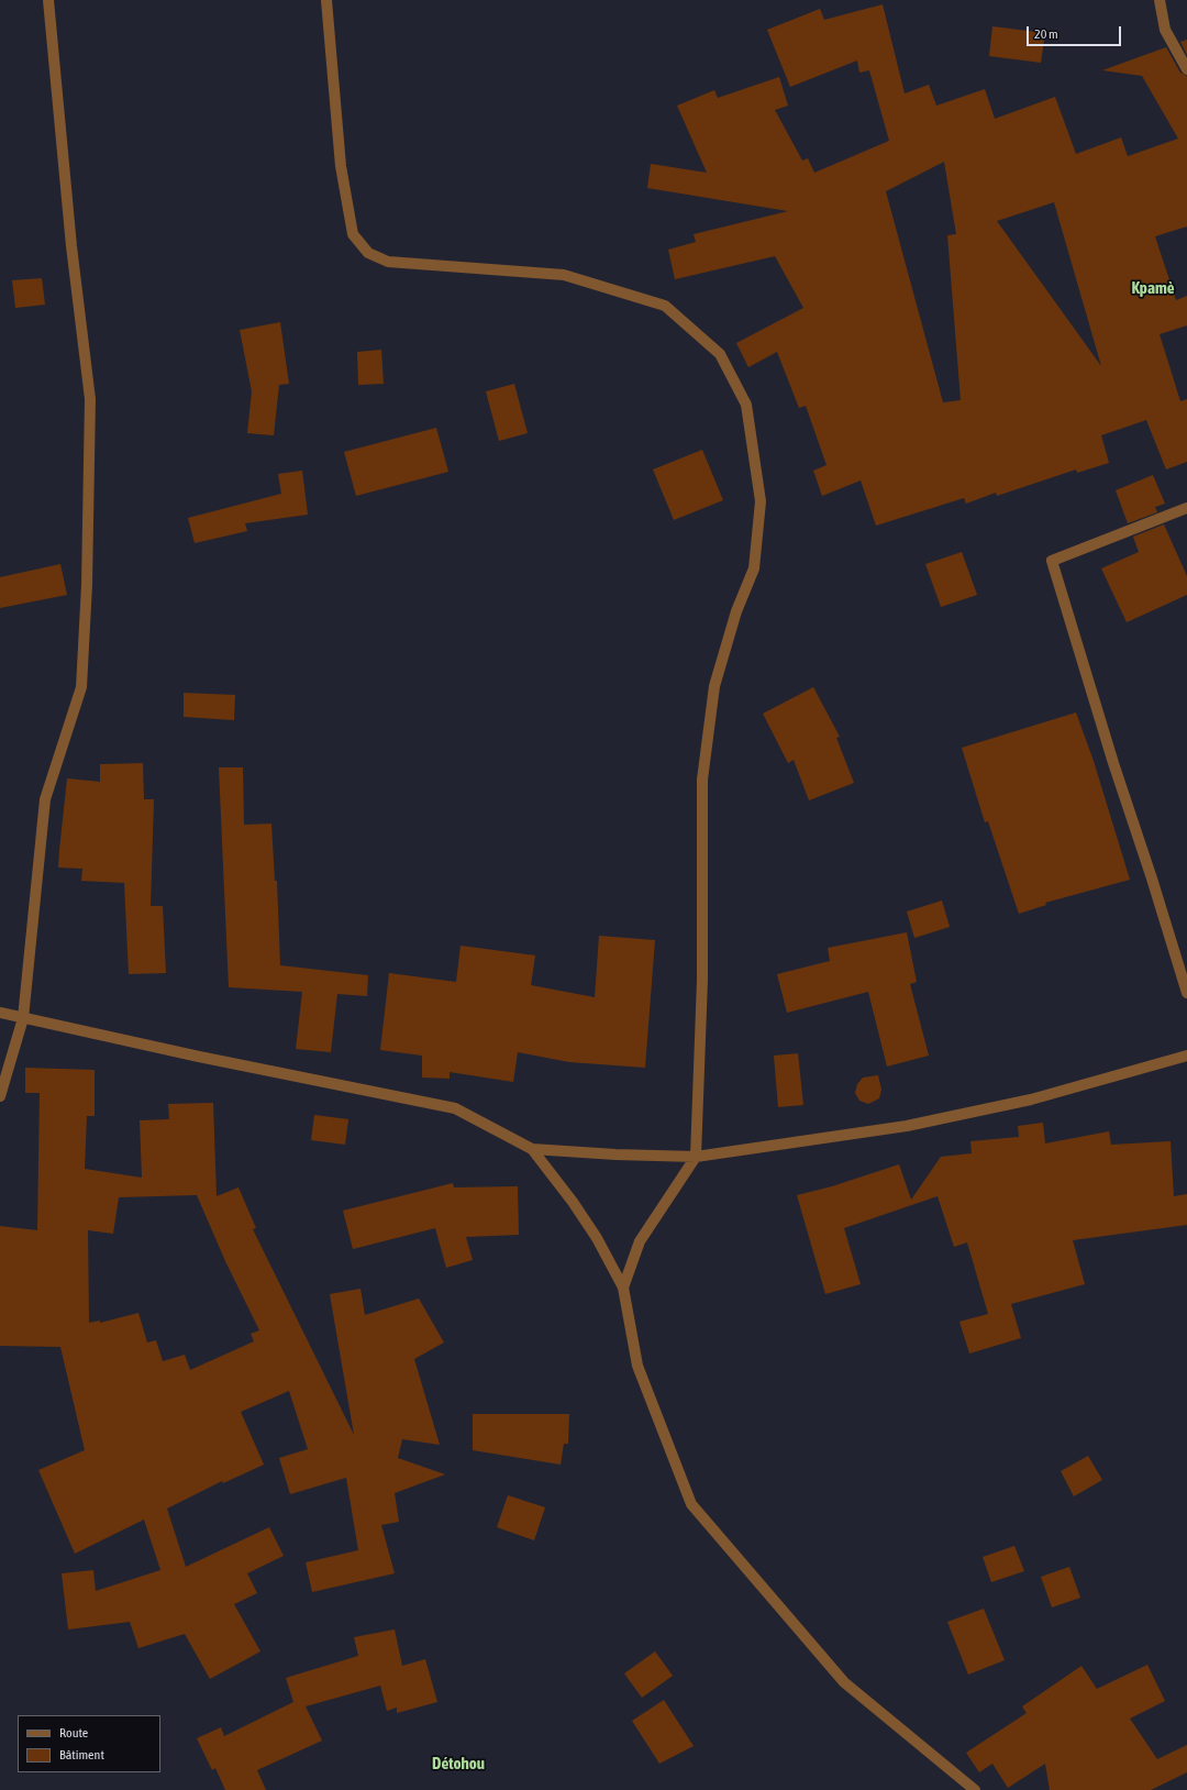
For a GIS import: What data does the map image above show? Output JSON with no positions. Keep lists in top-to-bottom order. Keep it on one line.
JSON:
{"districts":["Kpamè","Détohou"],"legend":["Route","Bâtiment"],"scale_bar":"20 m"}
